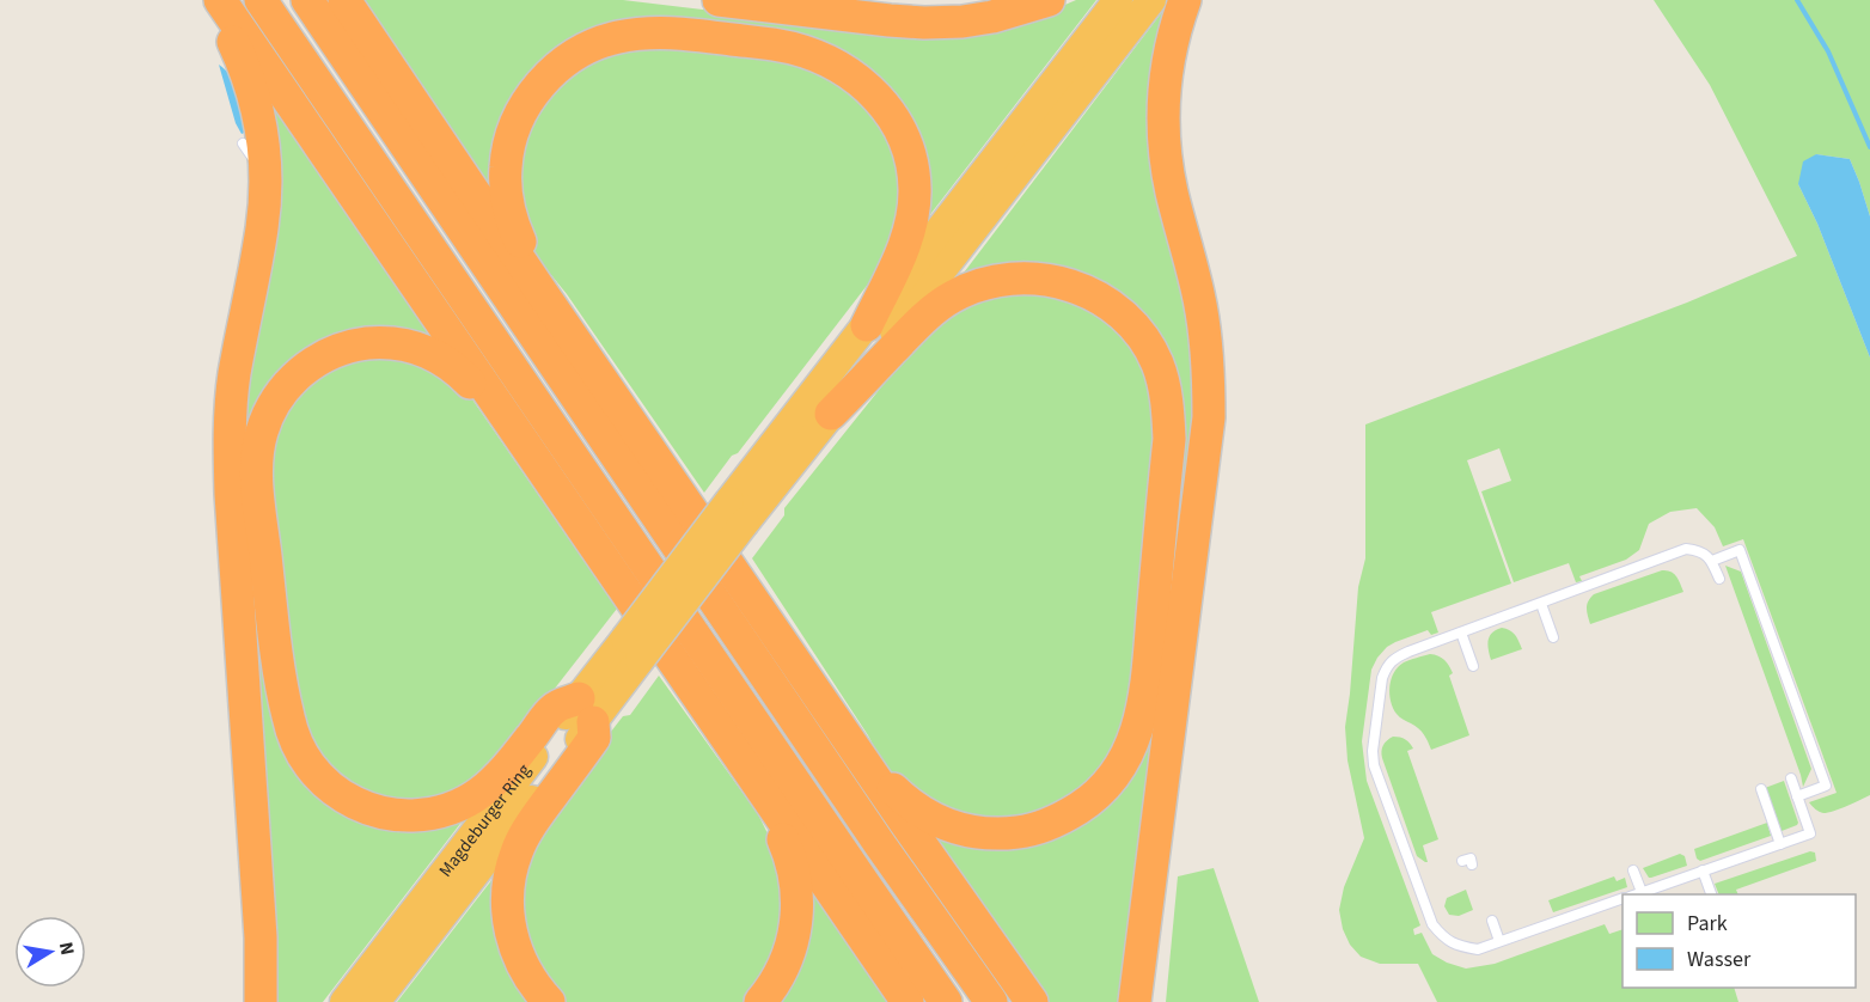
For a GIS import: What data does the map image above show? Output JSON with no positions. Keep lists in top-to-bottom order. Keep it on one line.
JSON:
{"streets":{"highway":["Magdeburger Ring"]},"legend":["Park","Wasser"],"north":"right"}
